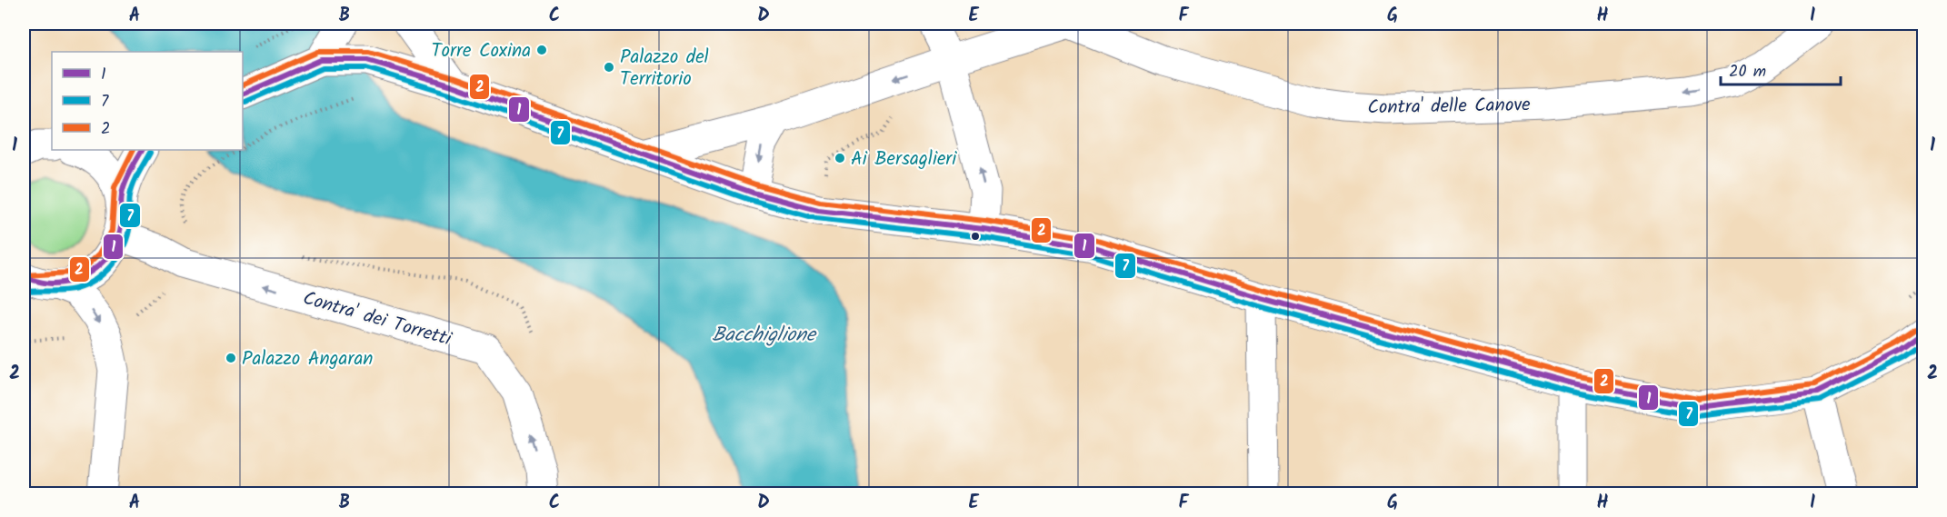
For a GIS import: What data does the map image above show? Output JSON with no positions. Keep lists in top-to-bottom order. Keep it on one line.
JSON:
{"streets":{"street":["Contra' delle Canove","Contra' dei Torretti"]},"water":["Bacchiglione"],"places":["Torre Coxina","Palazzo del Territorio","Ai Bersaglieri","Palazzo Angaran"],"lines":["transit line 2","transit line 1","transit line 7"],"legend":["1","7","2"],"scale_bar":"20 m","grid":{"columns":["A","B","C","D","E","F","G","H","I"],"rows":["1","2"]}}
